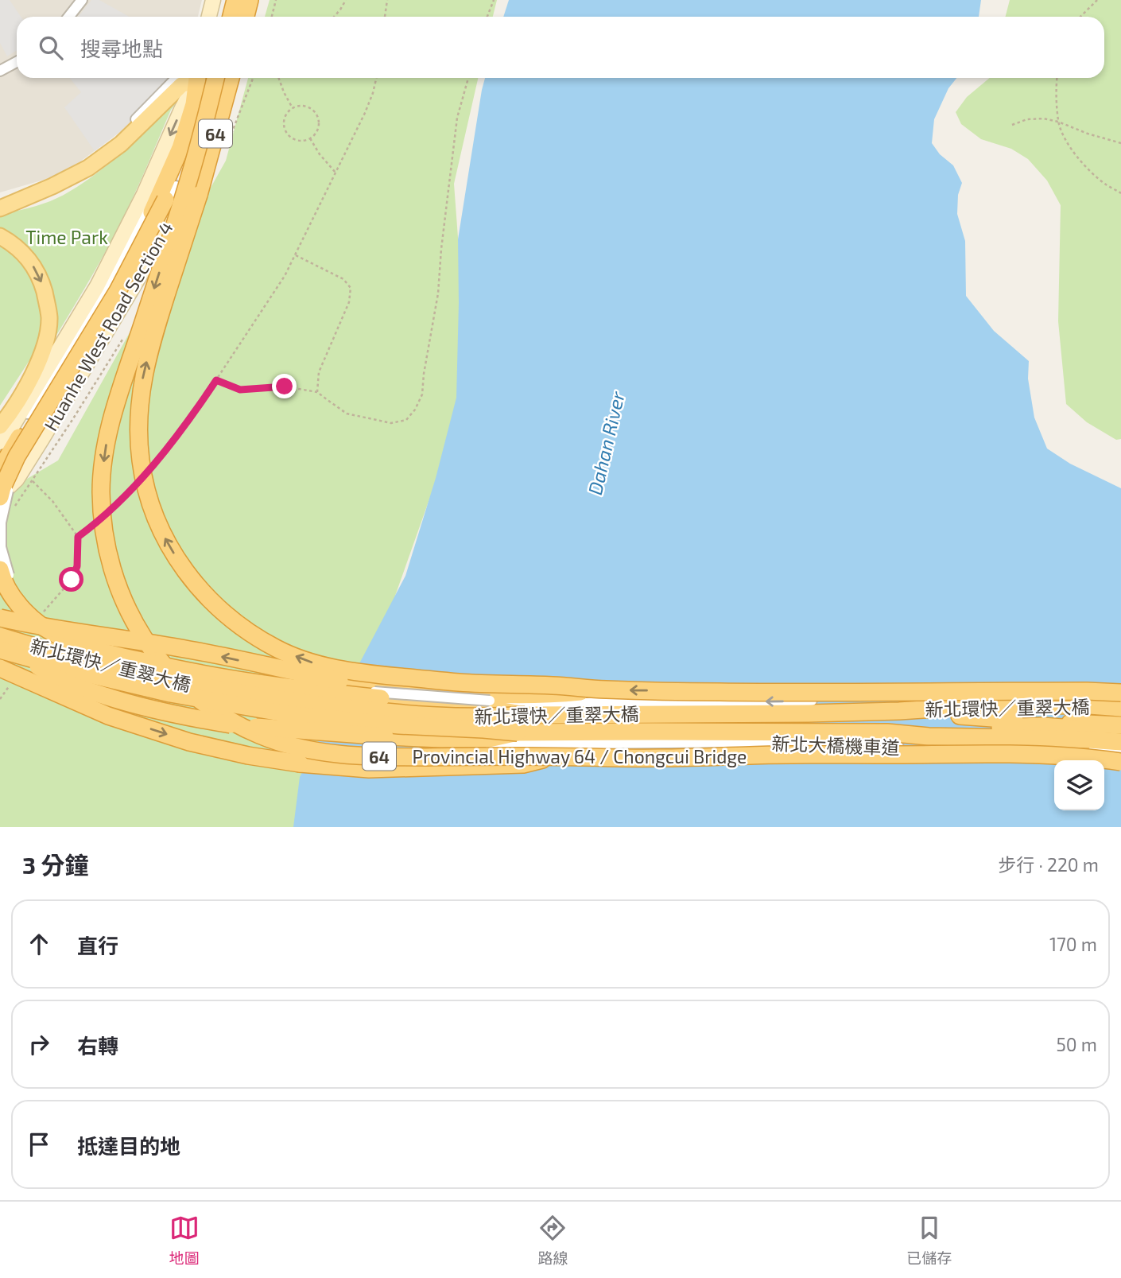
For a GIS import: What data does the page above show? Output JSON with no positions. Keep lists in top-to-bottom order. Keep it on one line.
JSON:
{"streets":{"highway":["64","新北環快／重翠大橋","Provincial Highway 64 / Chongcui Bridge"],"main road":["Huanhe West Road Section 4"],"street":["新北大橋機車道"]},"crossings":[["64","Provincial Highway 64 / Chongcui Bridge"]],"water":["Dahan River"],"parks":["Time Park"],"page":{"search":"搜尋地點","heading":["3 分鐘","步行 · 220 m"],"list":[["直行","170 m"],["右轉","50 m"],"抵達目的地"],"nav":["地圖","路線","已儲存"]}}
